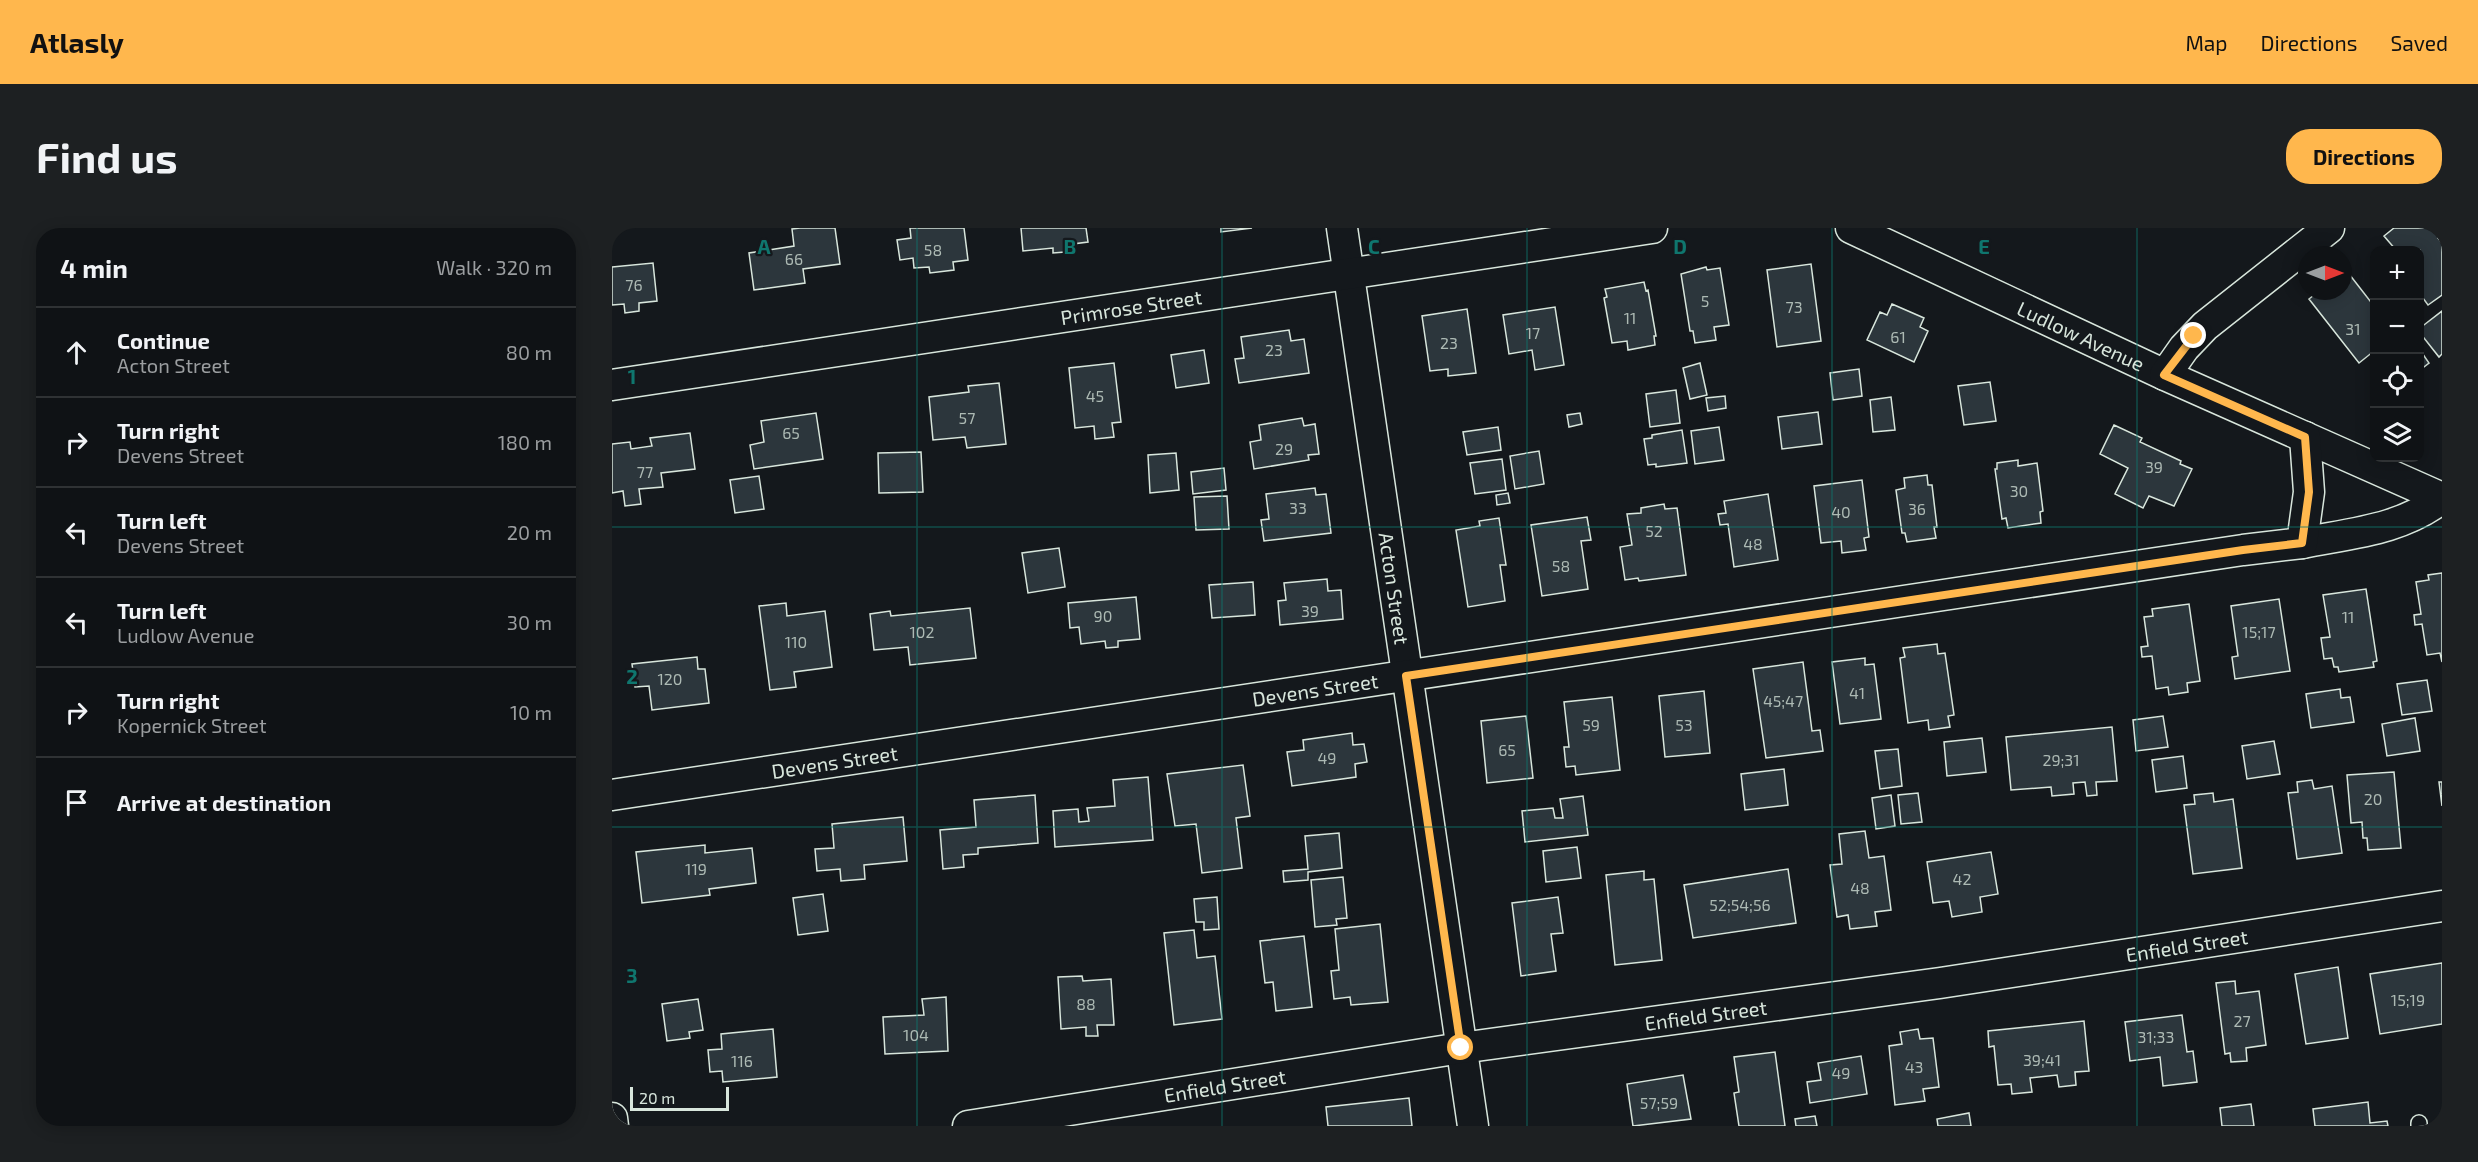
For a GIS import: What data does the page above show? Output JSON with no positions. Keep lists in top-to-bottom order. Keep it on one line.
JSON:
{"streets":{"street":["Primrose Street","Ludlow Avenue","Acton Street","Devens Street","Enfield Street"]},"crossings":[["Primrose Street","Acton Street"],["Ludlow Avenue","Devens Street"],["Acton Street","Devens Street"],["Acton Street","Enfield Street"]],"house_numbers":["58","66","76","5","73","11","31","17","61","23","23","45","57","65","29","39","77","30","33","36","40","52","48","58","39","90","11","102","15;17","110","120","41","45;47","59","53","65","49","29;31","20","119","42","48","52;54;56","15;19","88","27","104","31;33","39;41","116","43","49","57;59"],"scale_bar":"20 m","north":"right","page":{"header":"Atlasly","nav":["Map","Directions","Saved"],"buttons":"Directions","title":"Find us","heading":["4 min","Walk · 320 m"],"map_buttons":["+","−"],"list":[["Continue","Acton Street","80 m"],["Turn right","Devens Street","180 m"],["Turn left","Devens Street","20 m"],["Turn left","Ludlow Avenue","30 m"],["Turn right","Kopernick Street","10 m"],"Arrive at destination"],"scale":"20 m"},"grid":{"columns":["A","B","C","D","E"],"rows":["1","2","3"]}}
